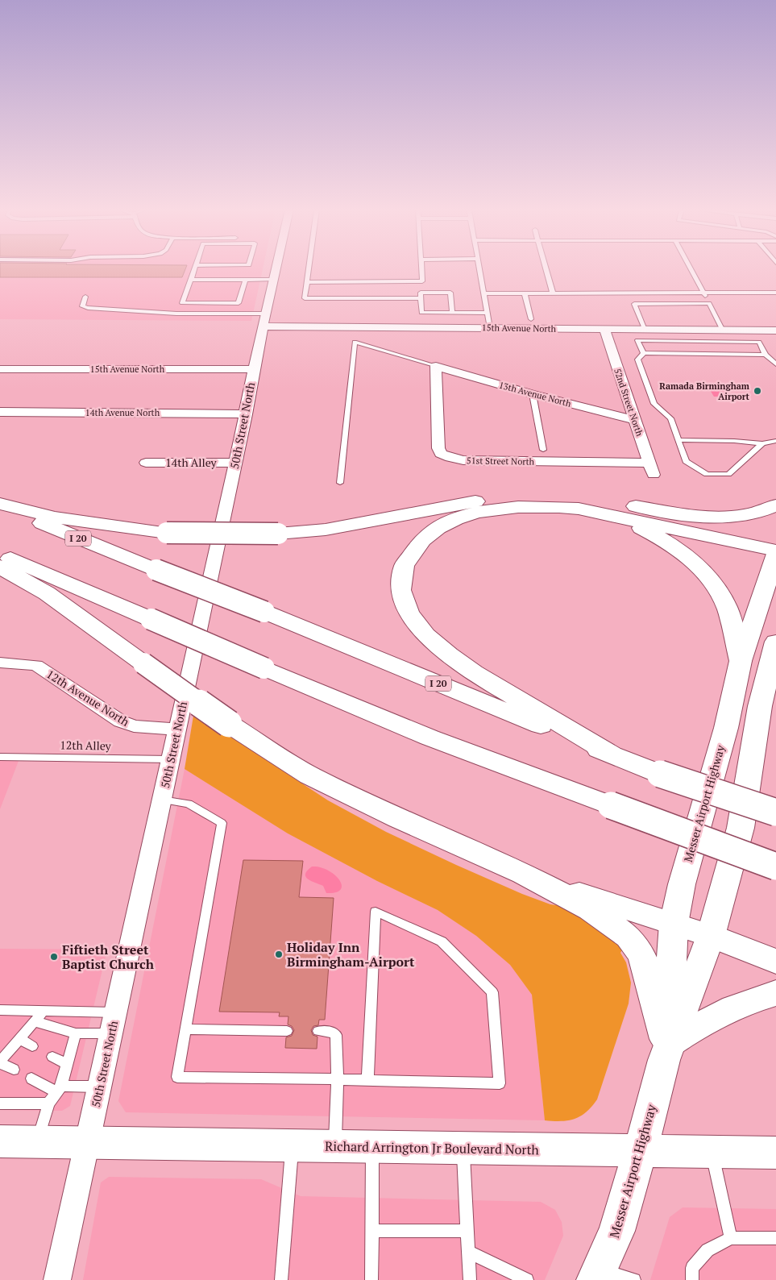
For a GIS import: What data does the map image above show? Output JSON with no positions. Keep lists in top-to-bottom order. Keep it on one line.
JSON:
{"streets":{"main road":["I 20","Messer Airport Highway","Richard Arrington Jr Boulevard North"],"street":["15th Avenue North","13th Avenue North","52nd Street North","14th Avenue North","50th Street North","51st Street North","14th Alley","12th Avenue North"],"lane":["12th Alley"]},"crossings":[["15th Avenue North","52nd Street North"],["15th Avenue North","50th Street North"],["13th Avenue North","52nd Street North"],["13th Avenue North","51st Street North"],["52nd Street North","51st Street North"],["14th Avenue North","50th Street North"],["50th Street North","14th Alley"],["50th Street North","12th Avenue North"],["50th Street North","12th Alley"],["50th Street North","Richard Arrington Jr Boulevard North"],["Messer Airport Highway","Richard Arrington Jr Boulevard North"]],"places":["Ramada Birmingham Airport","Holiday Inn Birmingham-Airport","Fiftieth Street Baptist Church"]}
